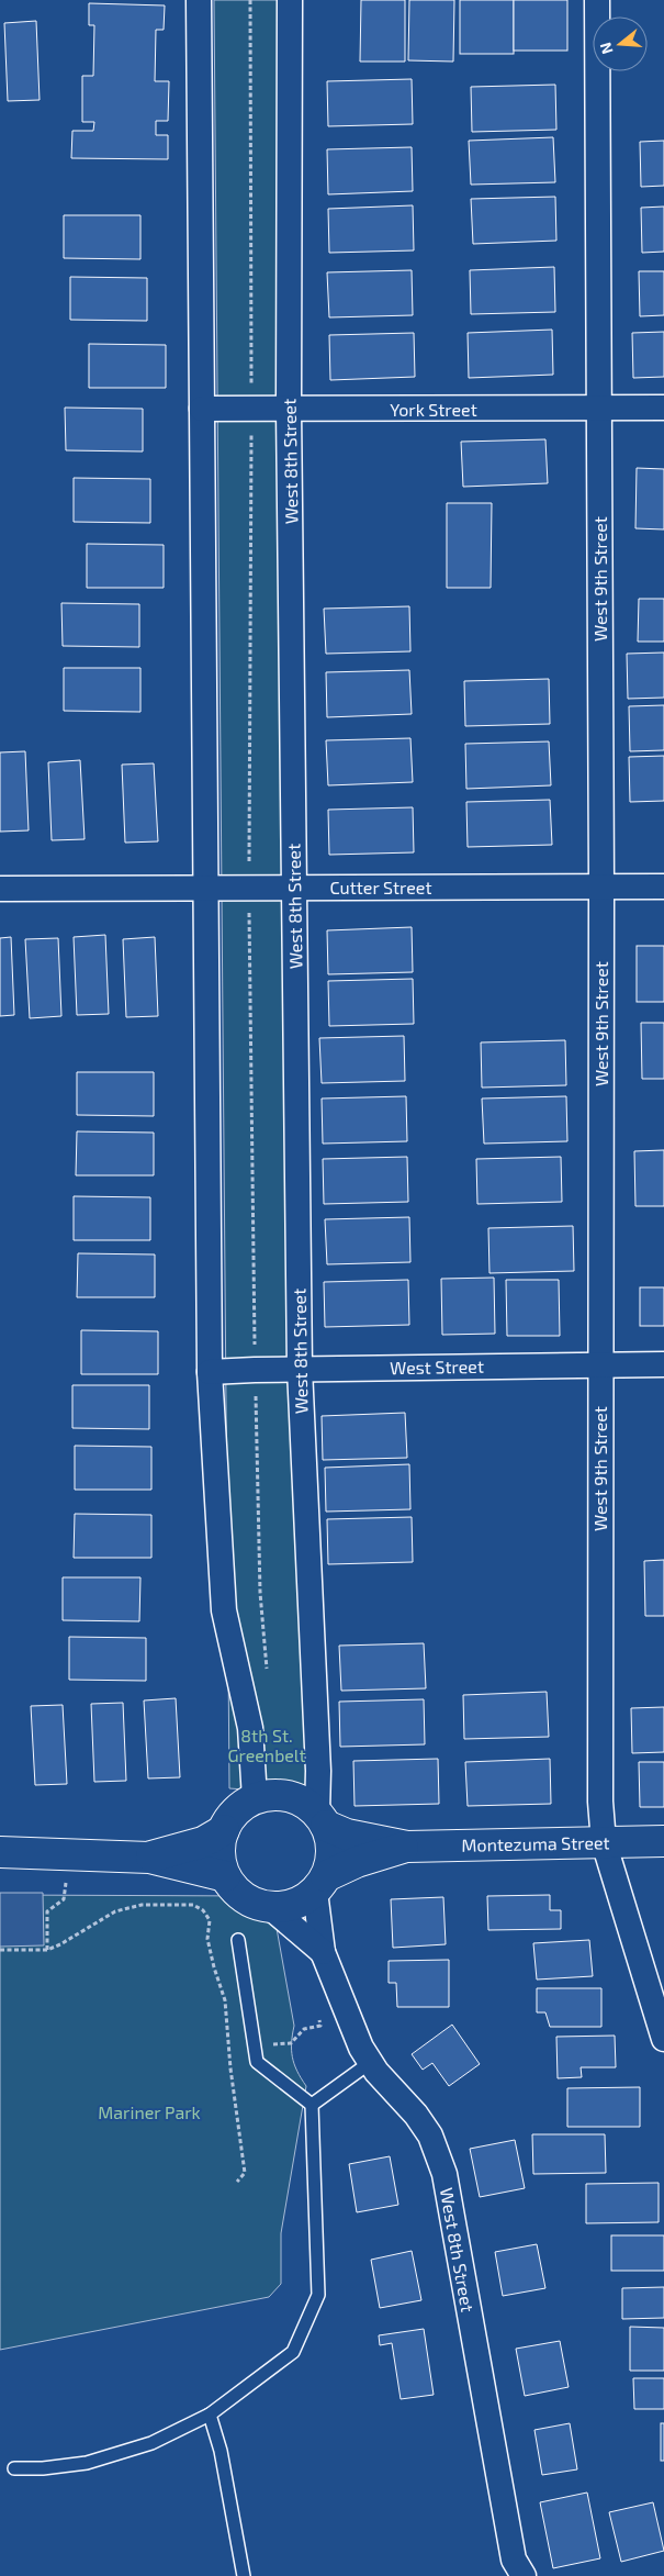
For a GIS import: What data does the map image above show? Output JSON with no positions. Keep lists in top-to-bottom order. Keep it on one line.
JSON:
{"streets":{"street":["York Street","West 8th Street","West 9th Street","Cutter Street","West Street","Montezuma Street"]},"crossings":[["York Street","West 8th Street"],["York Street","West 9th Street"],["West 8th Street","Cutter Street"],["West 8th Street","West Street"],["West 8th Street","Montezuma Street"],["West 9th Street","Cutter Street"],["West 9th Street","West Street"],["West 9th Street","Montezuma Street"]],"parks":["8th St. Greenbelt","Mariner Park"],"north":"left"}
